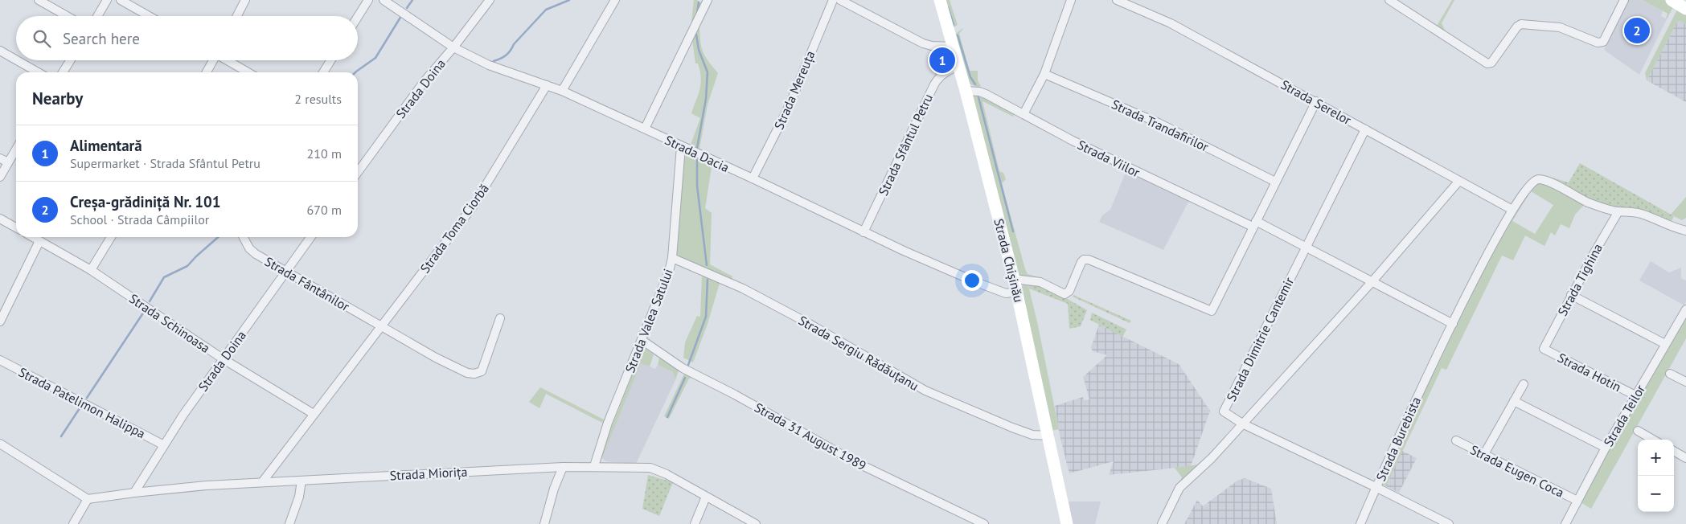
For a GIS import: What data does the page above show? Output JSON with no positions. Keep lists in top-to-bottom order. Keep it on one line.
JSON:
{"streets":{"street":["Strada Doina","Strada Mereuța","Strada Serelor","Strada Trandafirilor","Strada Sfântul Petru","Strada Dacia","Strada Viilor","Strada Toma Ciorbă","Strada Chișinău","Strada Tighina","Strada Fântânilor","Strada Valea Satului","Strada Schinoasa","Strada Dimitrie Cantemir","Strada Sergiu Rădăuțanu","Strada Hotin","Strada Patelimon Halippa","Strada Teilor","Strada 31 August 1989","Strada Burebista","Strada Eugen Coca","Strada Miorița"]},"crossings":[["Strada Doina","Strada Dacia"],["Strada Doina","Strada Fântânilor"],["Strada Doina","Strada Schinoasa"],["Strada Doina","Strada Patelimon Halippa"],["Strada Doina","Strada Miorița"],["Strada Mereuța","Strada Dacia"],["Strada Serelor","Strada Dimitrie Cantemir"],["Strada Serelor","Strada Burebista"],["Strada Sfântul Petru","Strada Dacia"],["Strada Sfântul Petru","Strada Chișinău"],["Strada Dacia","Strada Toma Ciorbă"],["Strada Dacia","Strada Chișinău"],["Strada Dacia","Strada Valea Satului"],["Strada Viilor","Strada Chișinău"],["Strada Toma Ciorbă","Strada Fântânilor"],["Strada Toma Ciorbă","Strada Schinoasa"],["Strada Toma Ciorbă","Strada Miorița"],["Strada Chișinău","Strada Sergiu Rădăuțanu"],["Strada Tighina","Strada Hotin"],["Strada Valea Satului","Strada Sergiu Rădăuțanu"],["Strada Valea Satului","Strada 31 August 1989"],["Strada Valea Satului","Strada Miorița"],["Strada Dimitrie Cantemir","Strada Burebista"],["Strada Hotin","Strada Teilor"],["Strada Teilor","Strada Eugen Coca"]],"page":{"pins":["2","1"],"search":"Search here","heading":["Nearby","2 results"],"list":[{"mark":"1","name":"Alimentară","note":"Supermarket · Strada Sfântul Petru","value":"210 m"},{"mark":"2","name":"Creșa-grădiniță Nr. 101","note":"School · Strada Câmpiilor","value":"670 m"}],"map_buttons":["+","−"]}}
